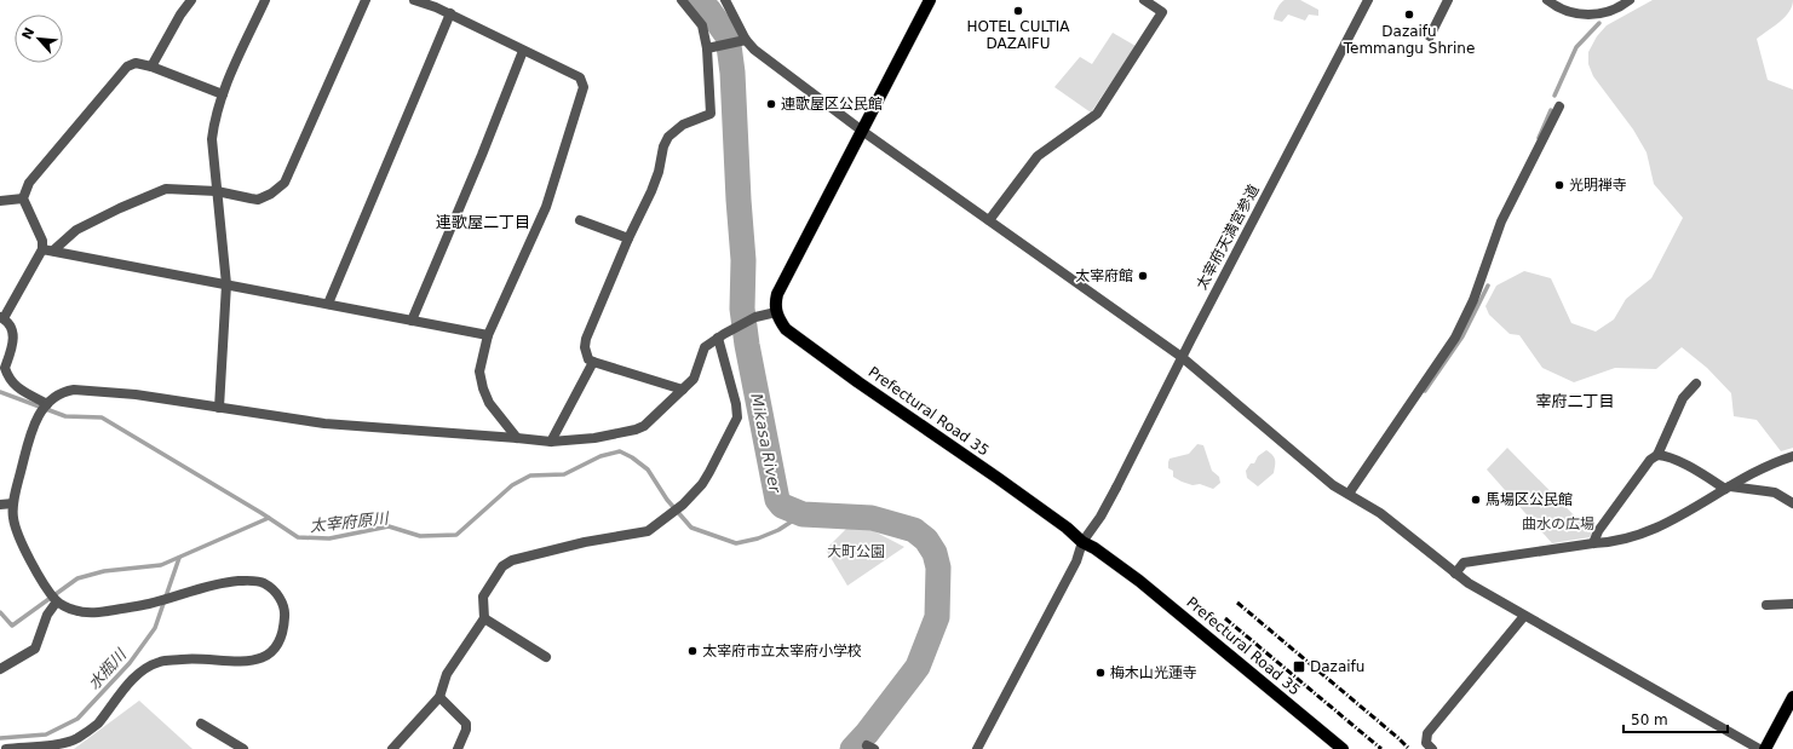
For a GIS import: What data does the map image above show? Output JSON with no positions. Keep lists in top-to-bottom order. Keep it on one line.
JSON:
{"streets":{"main road":["Prefectural Road 35"],"street":["太宰府天満宮参道"]},"crossings":[["太宰府天満宮参道","Prefectural Road 35"]],"districts":["連歌屋二丁目","宰府二丁目"],"water":["Mikasa River","太宰府原川","水瓶川"],"parks":["曲水の広場","大町公園"],"places":{"other":["HOTEL CULTIA DAZAIFU","Dazaifu Temmangu Shrine","連歌屋区公民館","光明禅寺","太宰府館","馬場区公民館","太宰府市立太宰府小学校","梅木山光蓮寺"],"transit":["Dazaifu"]},"scale_bar":"50 m","north":"top left"}
